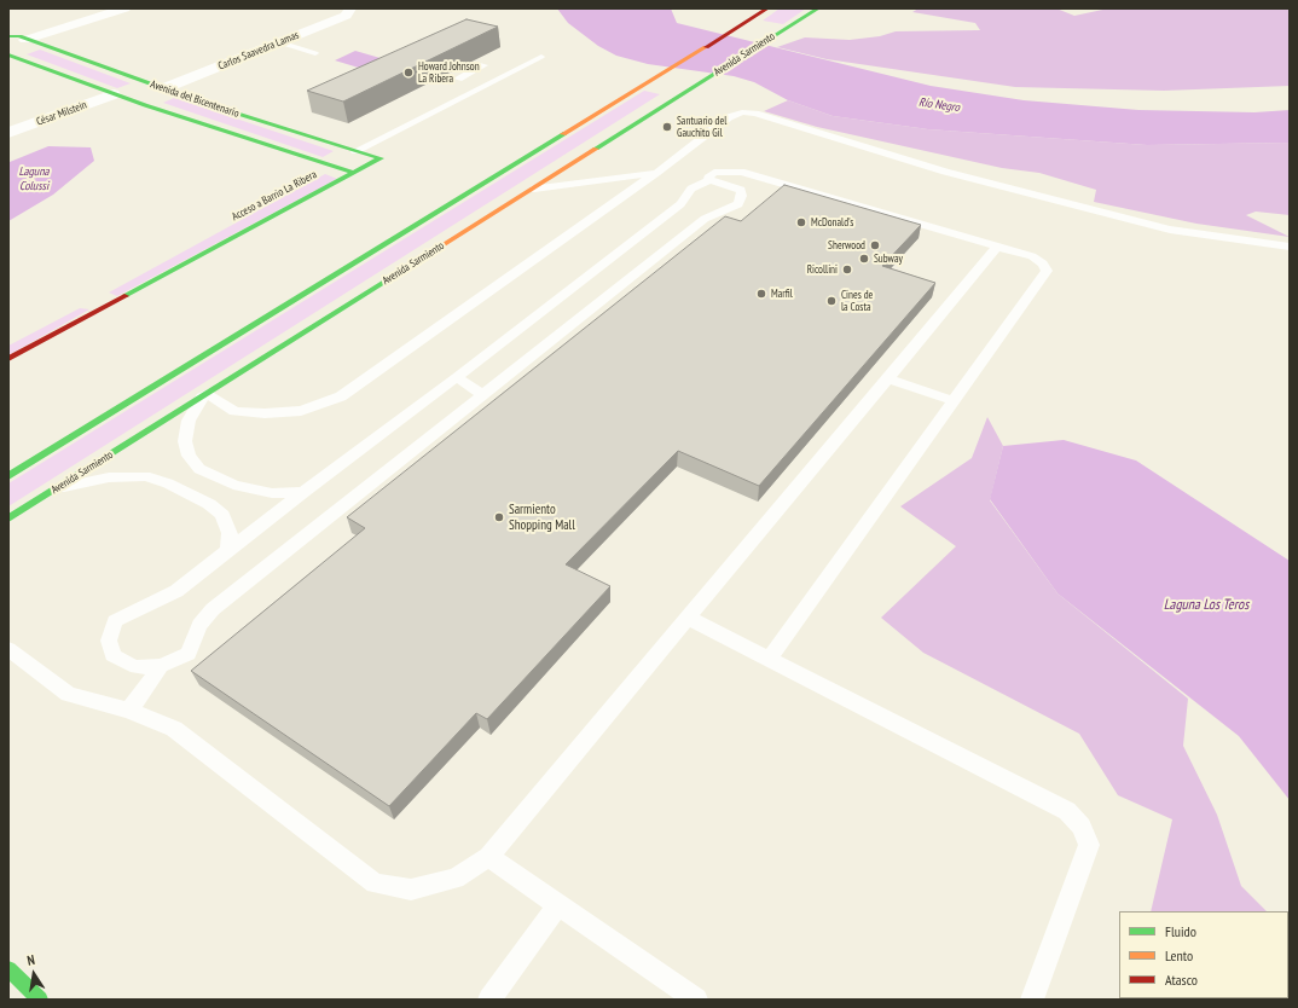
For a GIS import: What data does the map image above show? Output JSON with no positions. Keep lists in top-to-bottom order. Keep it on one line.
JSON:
{"streets":{"main road":["Avenida Sarmiento","Avenida del Bicentenario","Acceso a Barrio La Ribera"],"street":["Carlos Saavedra Lamas","César Milstein"]},"crossings":[["Carlos Saavedra Lamas","Avenida del Bicentenario"],["Avenida del Bicentenario","César Milstein"],["Avenida del Bicentenario","Acceso a Barrio La Ribera"]],"water":["Río Negro","Laguna Colussi","Laguna Los Teros"],"places":["Howard Johnson La Ribera","Santuario del Gauchito Gil","McDonald's","Sherwood","Subway","Ricollini","Marfil","Cines de la Costa","Sarmiento Shopping Mall"],"legend":["Fluido","Lento","Atasco"],"north":"top"}
